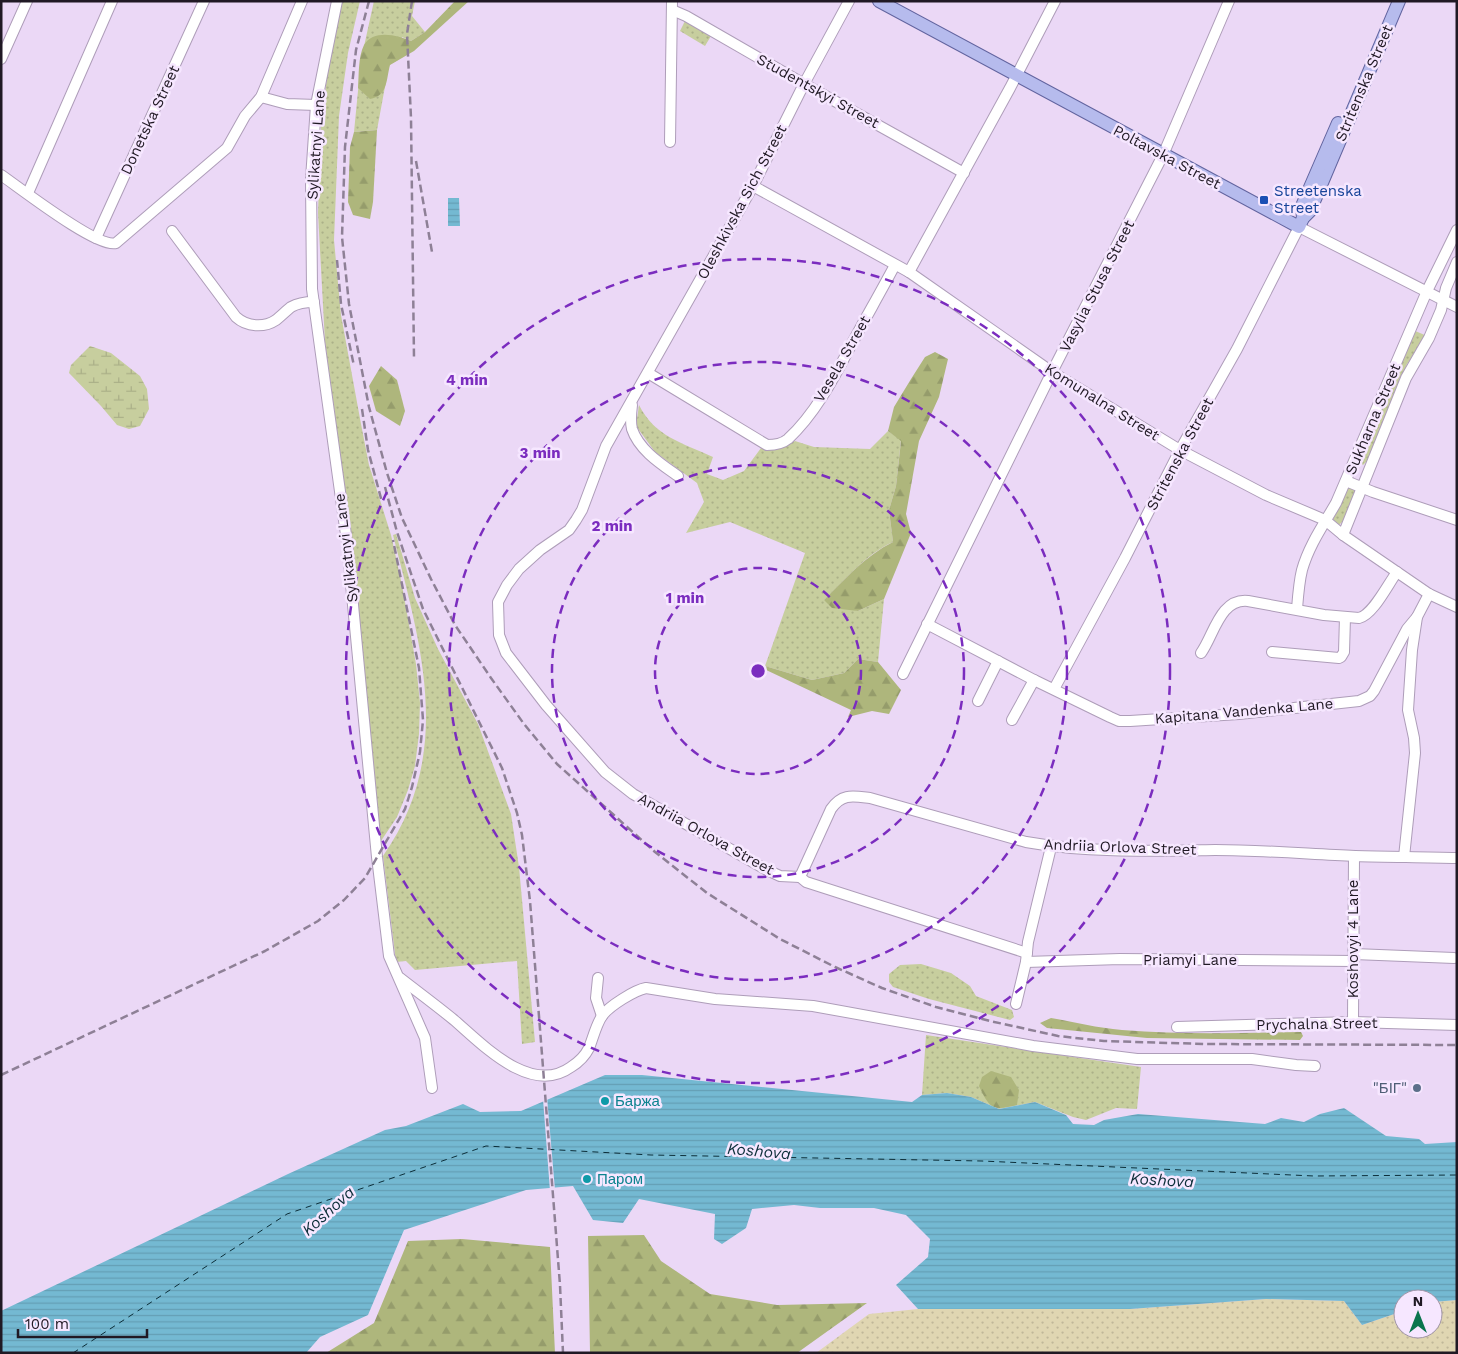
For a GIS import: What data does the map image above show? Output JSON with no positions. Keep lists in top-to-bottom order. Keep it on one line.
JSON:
{"streets":{"main road":["Stritenska Street","Poltavska Street"],"street":["Studentskyi Street","Donetska Street","Sylikatnyi Lane","Oleshkivska Sich Street","Vasylia Stusa Street","Vesela Street","Komunalna Street","Sukharna Street","Kapitana Vandenka Lane","Andriia Orlova Street","Koshovyi 4 Lane","Priamyi Lane","Prychalna Street"]},"crossings":[["Stritenska Street","Poltavska Street"],["Stritenska Street","Komunalna Street"],["Stritenska Street","Kapitana Vandenka Lane"],["Studentskyi Street","Oleshkivska Sich Street"],["Poltavska Street","Vasylia Stusa Street"],["Poltavska Street","Sukharna Street"],["Oleshkivska Sich Street","Vesela Street"],["Oleshkivska Sich Street","Komunalna Street"],["Oleshkivska Sich Street","Andriia Orlova Street"],["Vasylia Stusa Street","Komunalna Street"],["Vasylia Stusa Street","Kapitana Vandenka Lane"],["Vesela Street","Komunalna Street"],["Komunalna Street","Sukharna Street"],["Andriia Orlova Street","Koshovyi 4 Lane"],["Andriia Orlova Street","Priamyi Lane"],["Koshovyi 4 Lane","Priamyi Lane"],["Koshovyi 4 Lane","Prychalna Street"]],"water":["Koshova"],"places":{"transit":["Streetenska Street"],"other":["\"БІГ\"","Баржа","Паром"]},"scale_bar":"100 m","north":"top","rings":["4 min","3 min","2 min","1 min"]}
